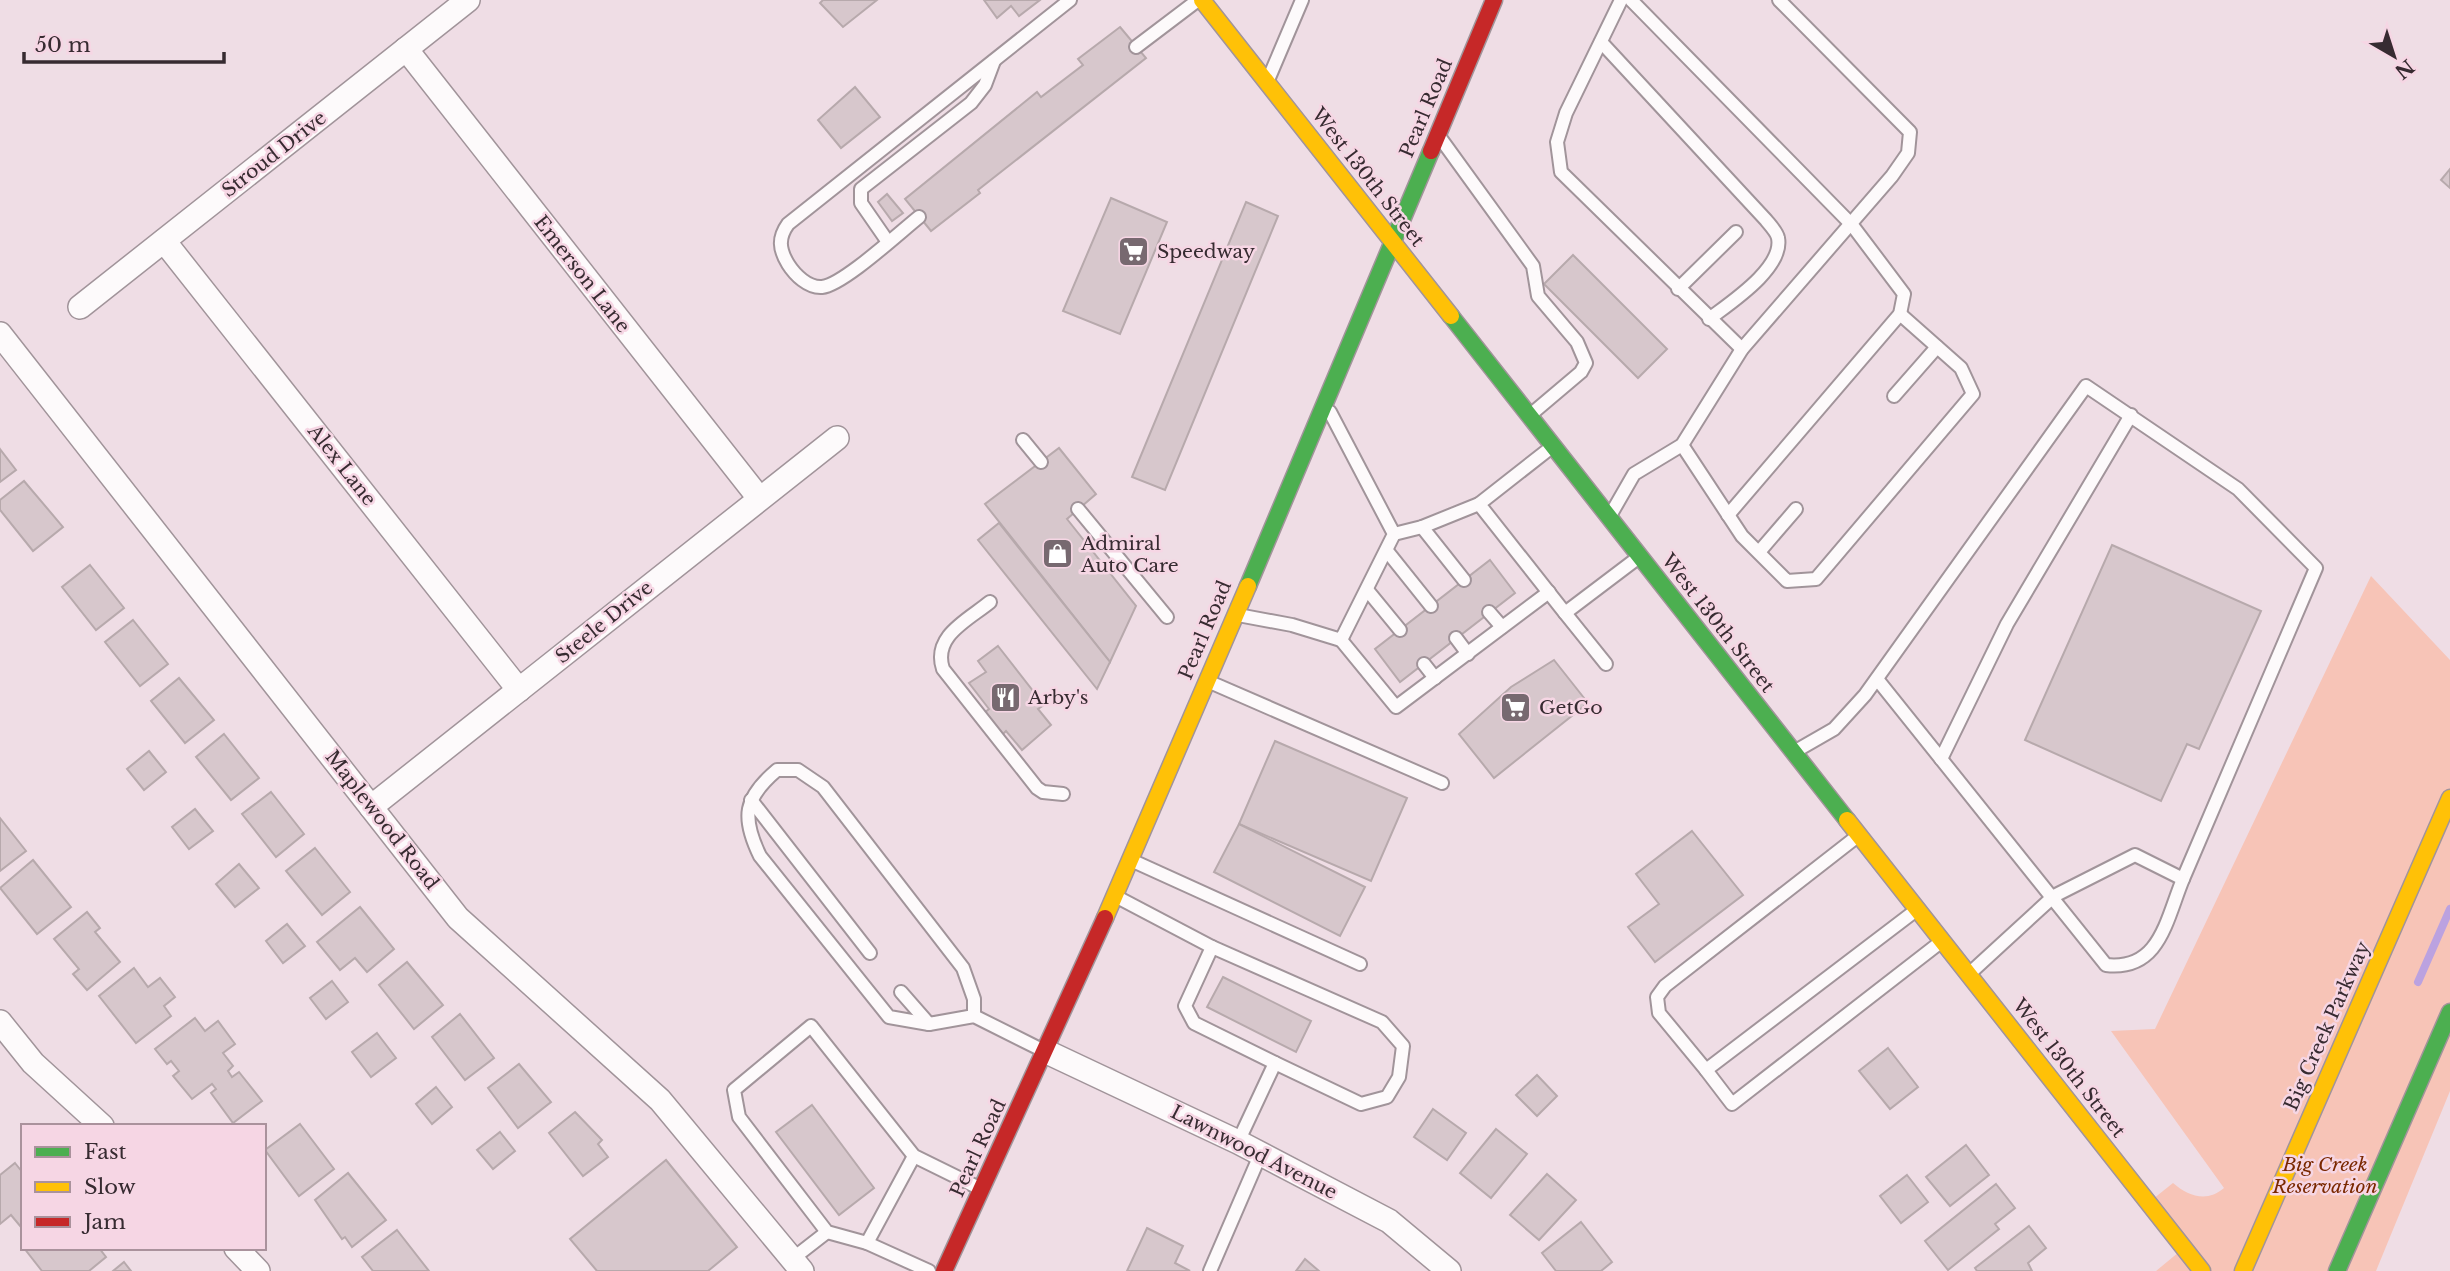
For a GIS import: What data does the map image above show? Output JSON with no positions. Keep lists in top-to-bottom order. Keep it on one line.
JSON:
{"streets":{"main road":["Pearl Road","West 130th Street","Big Creek Parkway"],"street":["Stroud Drive","Emerson Lane","Alex Lane","Steele Drive","Maplewood Road","Lawnwood Avenue"]},"crossings":[["Pearl Road","West 130th Street"],["Pearl Road","Lawnwood Avenue"],["Stroud Drive","Emerson Lane"],["Stroud Drive","Alex Lane"],["Emerson Lane","Steele Drive"],["Alex Lane","Steele Drive"],["Steele Drive","Maplewood Road"]],"parks":["Big Creek Reservation"],"places":{"supermarket":["Speedway","GetGo"],"shop":["Admiral Auto Care"],"restaurant":["Arby's"]},"legend":["Fast","Slow","Jam"],"scale_bar":"50 m","north":"bottom right"}
